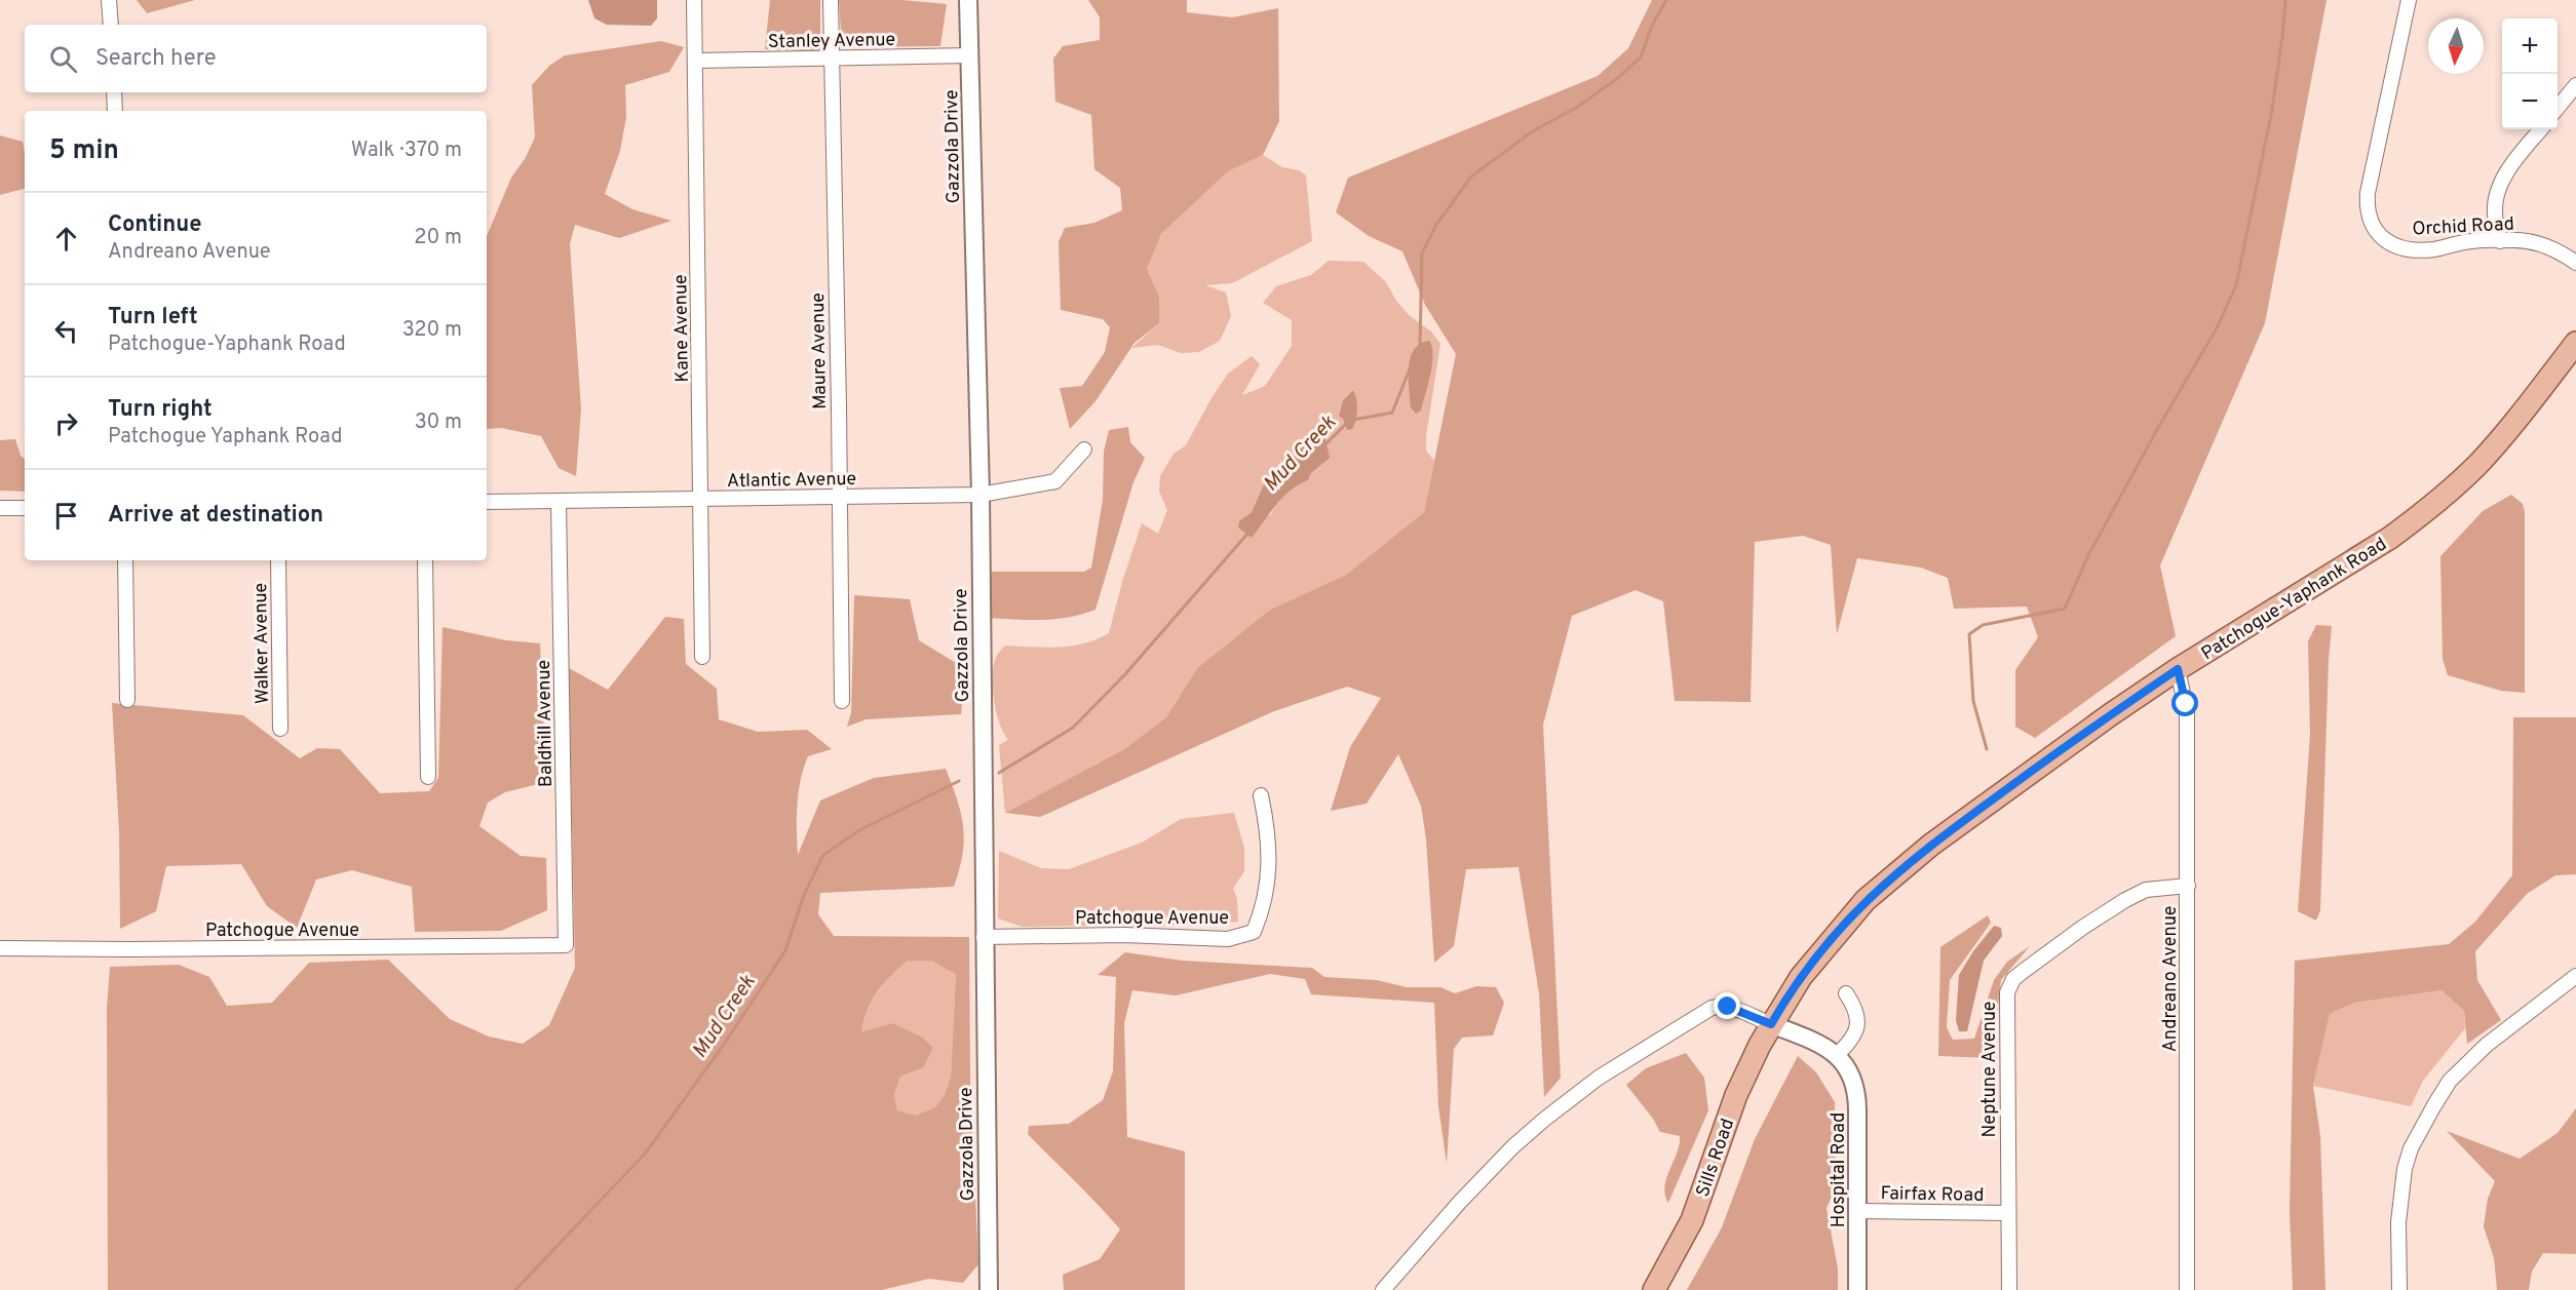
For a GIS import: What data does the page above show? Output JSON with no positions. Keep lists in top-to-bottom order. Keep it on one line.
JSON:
{"streets":{"main road":["Patchogue-Yaphank Road","Sills Road"],"street":["Stanley Avenue","Gazzola Drive","Orchid Road","Kane Avenue","Maure Avenue","Atlantic Avenue","Walker Avenue","Baldhill Avenue","Patchogue Avenue","Andreano Avenue","Neptune Avenue","Hospital Road","Fairfax Road"]},"crossings":[["Stanley Avenue","Gazzola Drive"],["Stanley Avenue","Kane Avenue"],["Stanley Avenue","Maure Avenue"],["Gazzola Drive","Atlantic Avenue"],["Gazzola Drive","Patchogue Avenue"],["Kane Avenue","Atlantic Avenue"],["Maure Avenue","Atlantic Avenue"],["Atlantic Avenue","Baldhill Avenue"],["Patchogue-Yaphank Road","Andreano Avenue"],["Patchogue-Yaphank Road","Sills Road"],["Patchogue-Yaphank Road","Hospital Road"],["Baldhill Avenue","Patchogue Avenue"],["Andreano Avenue","Neptune Avenue"],["Neptune Avenue","Fairfax Road"],["Sills Road","Hospital Road"],["Hospital Road","Fairfax Road"]],"water":["Mud Creek"],"north":"bottom","page":{"map_buttons":["+","−"],"search":"Search here","heading":["5 min","Walk · 370 m"],"list":[["Continue","Andreano Avenue","20 m"],["Turn left","Patchogue-Yaphank Road","320 m"],["Turn right","Patchogue Yaphank Road","30 m"],"Arrive at destination"]}}
